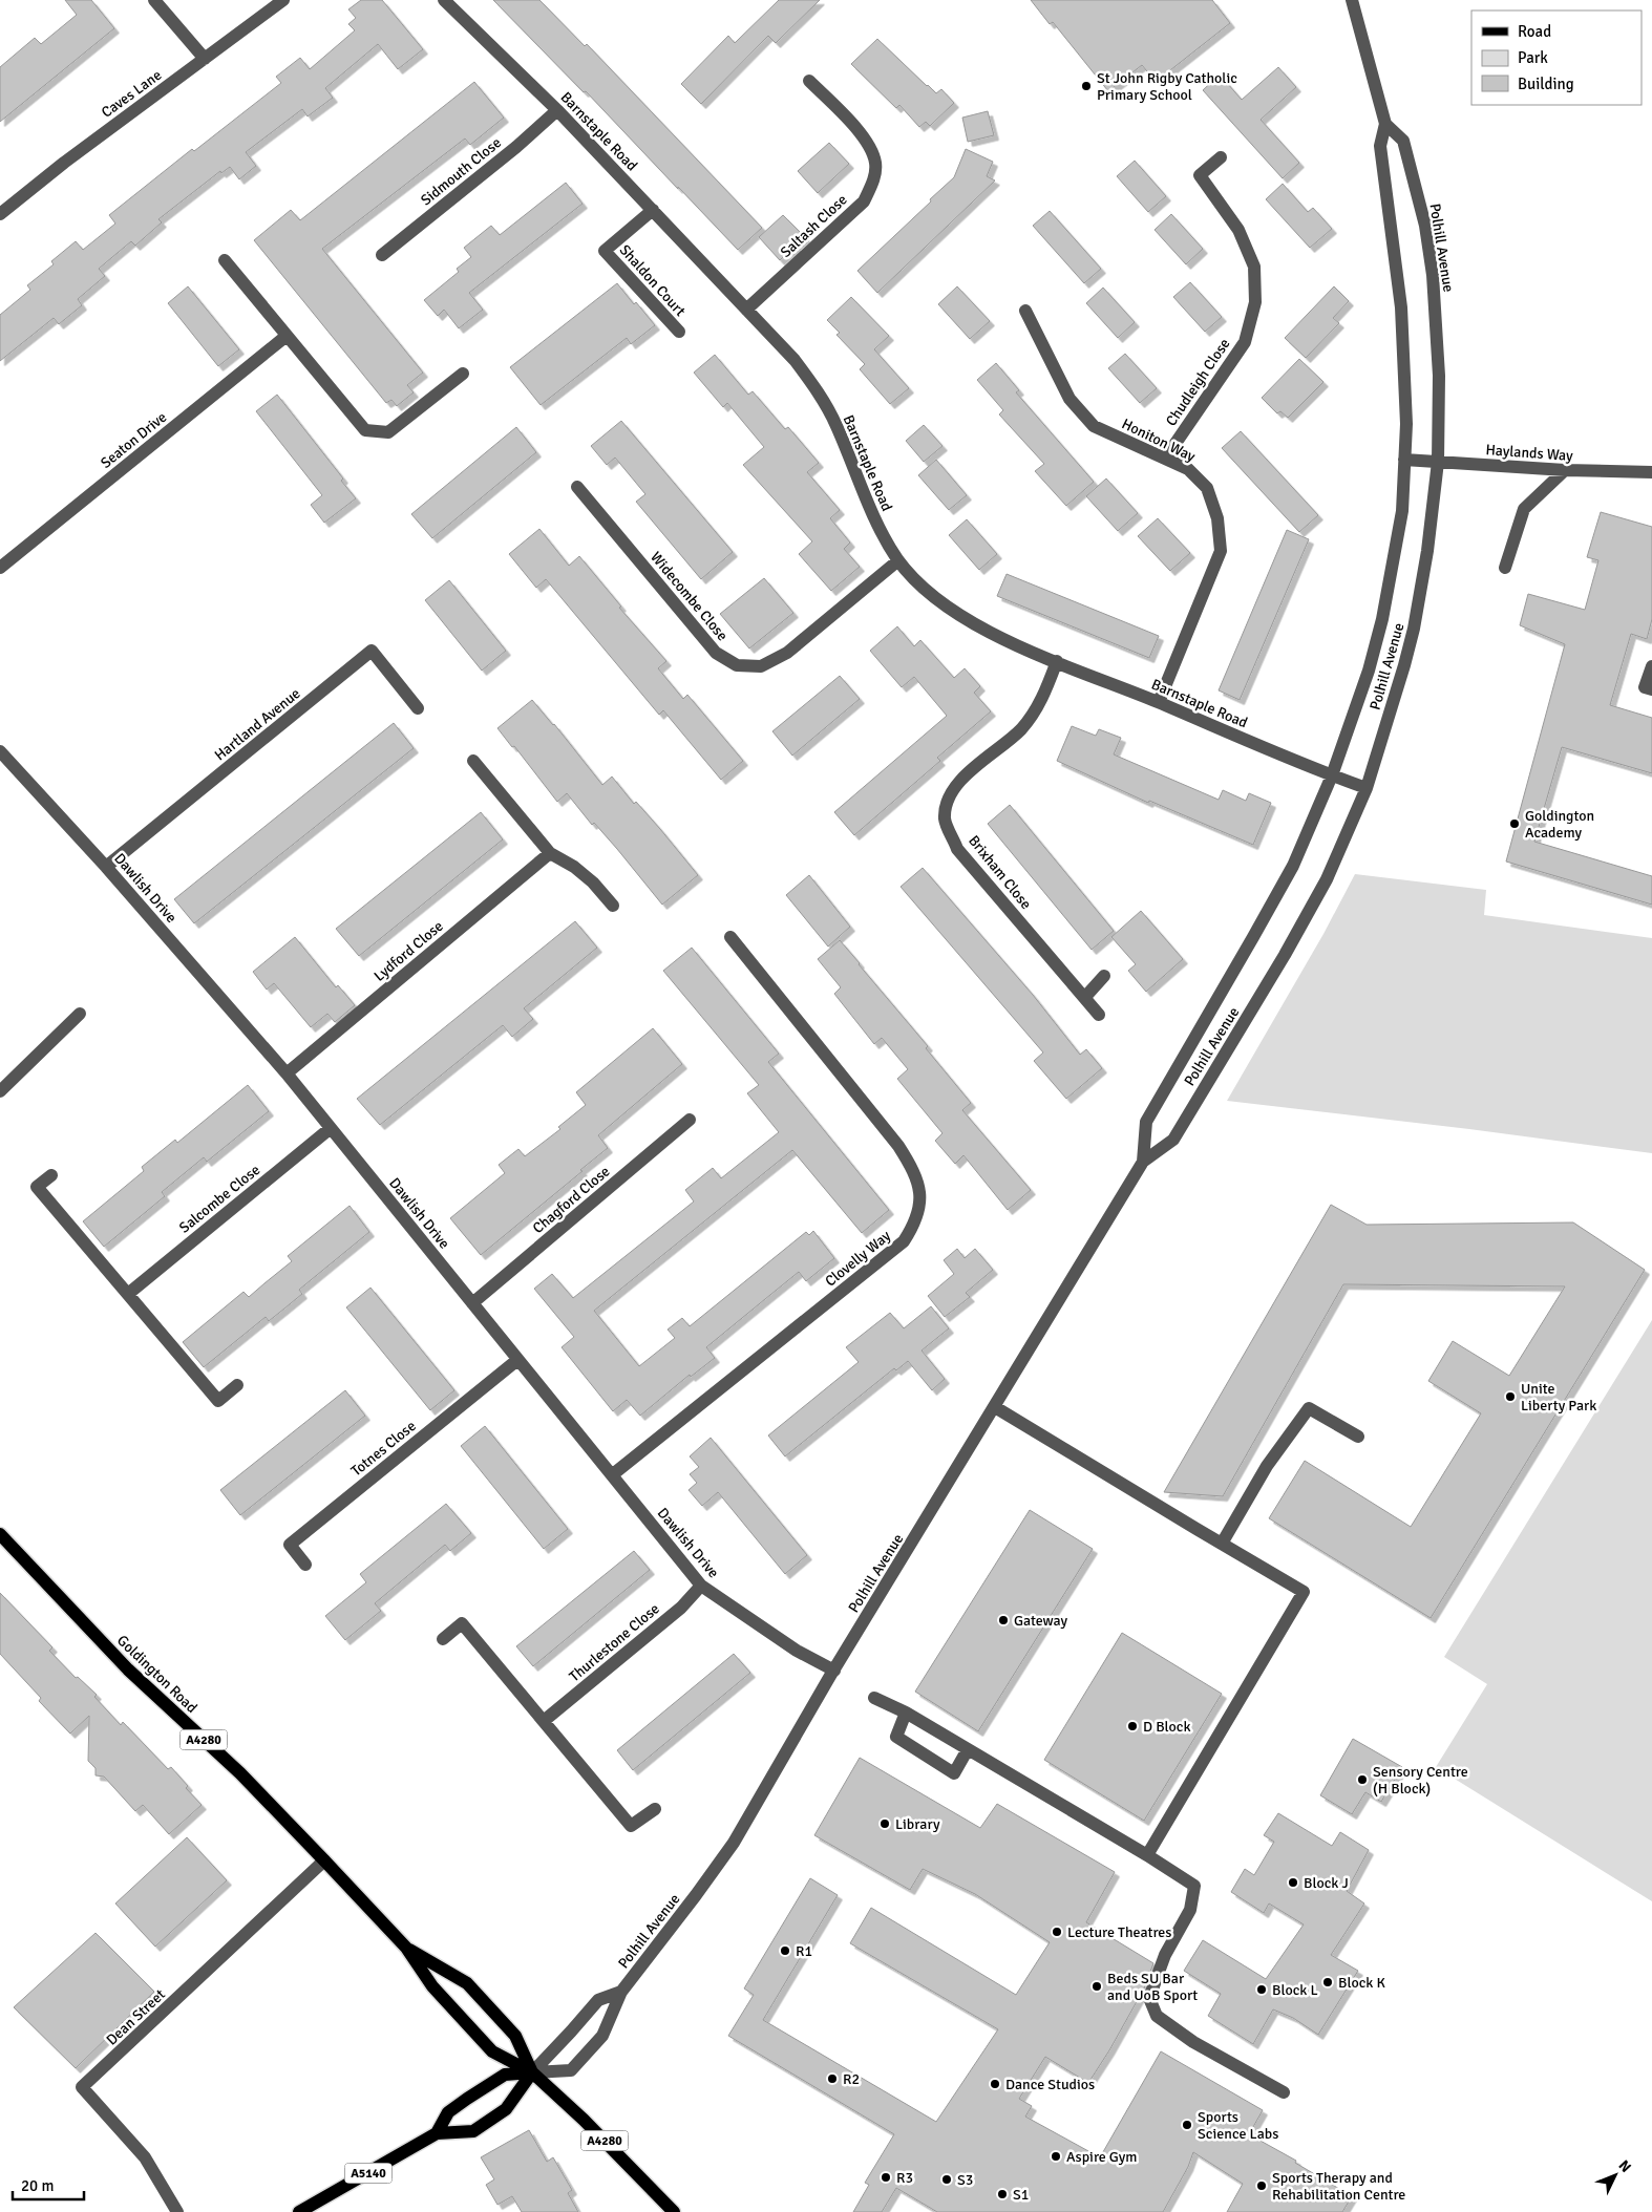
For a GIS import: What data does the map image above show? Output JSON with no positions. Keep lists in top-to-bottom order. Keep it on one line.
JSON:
{"streets":{"main road":["Goldington Road","A4280","A5140"],"street":["Caves Lane","Barnstaple Road","Sidmouth Close","Saltash Close","Polhill Avenue","Shaldon Court","Chudleigh Close","Seaton Drive","Honiton Way","Haylands Way","Widecombe Close","Hartland Avenue","Brixham Close","Dawlish Drive","Lydford Close","Salcombe Close","Chagford Close","Clovelly Way","Totnes Close","Thurlestone Close","Dean Street"]},"crossings":[["Barnstaple Road","Sidmouth Close"],["Barnstaple Road","Saltash Close"],["Barnstaple Road","Polhill Avenue"],["Barnstaple Road","Shaldon Court"],["Barnstaple Road","Honiton Way"],["Barnstaple Road","Widecombe Close"],["Barnstaple Road","Brixham Close"],["Polhill Avenue","Haylands Way"],["Polhill Avenue","Dawlish Drive"],["Polhill Avenue","Goldington Road"],["Chudleigh Close","Honiton Way"],["Hartland Avenue","Dawlish Drive"],["Dawlish Drive","Lydford Close"],["Dawlish Drive","Salcombe Close"],["Dawlish Drive","Chagford Close"],["Dawlish Drive","Clovelly Way"],["Dawlish Drive","Totnes Close"],["Dawlish Drive","Thurlestone Close"],["Goldington Road","Dean Street"]],"places":["St John Rigby Catholic Primary School","Goldington Academy","Unite Liberty Park","Gateway","D Block","Sensory Centre (H Block)","Library","Block J","Lecture Theatres","R1","Block K","Beds SU Bar and UoB Sport","Block L","R2","Dance Studios","Sports Science Labs","Aspire Gym","R3","S3","Sports Therapy and Rehabilitation Centre","S1"],"legend":["Road","Park","Building"],"scale_bar":"20 m","north":"top right"}
